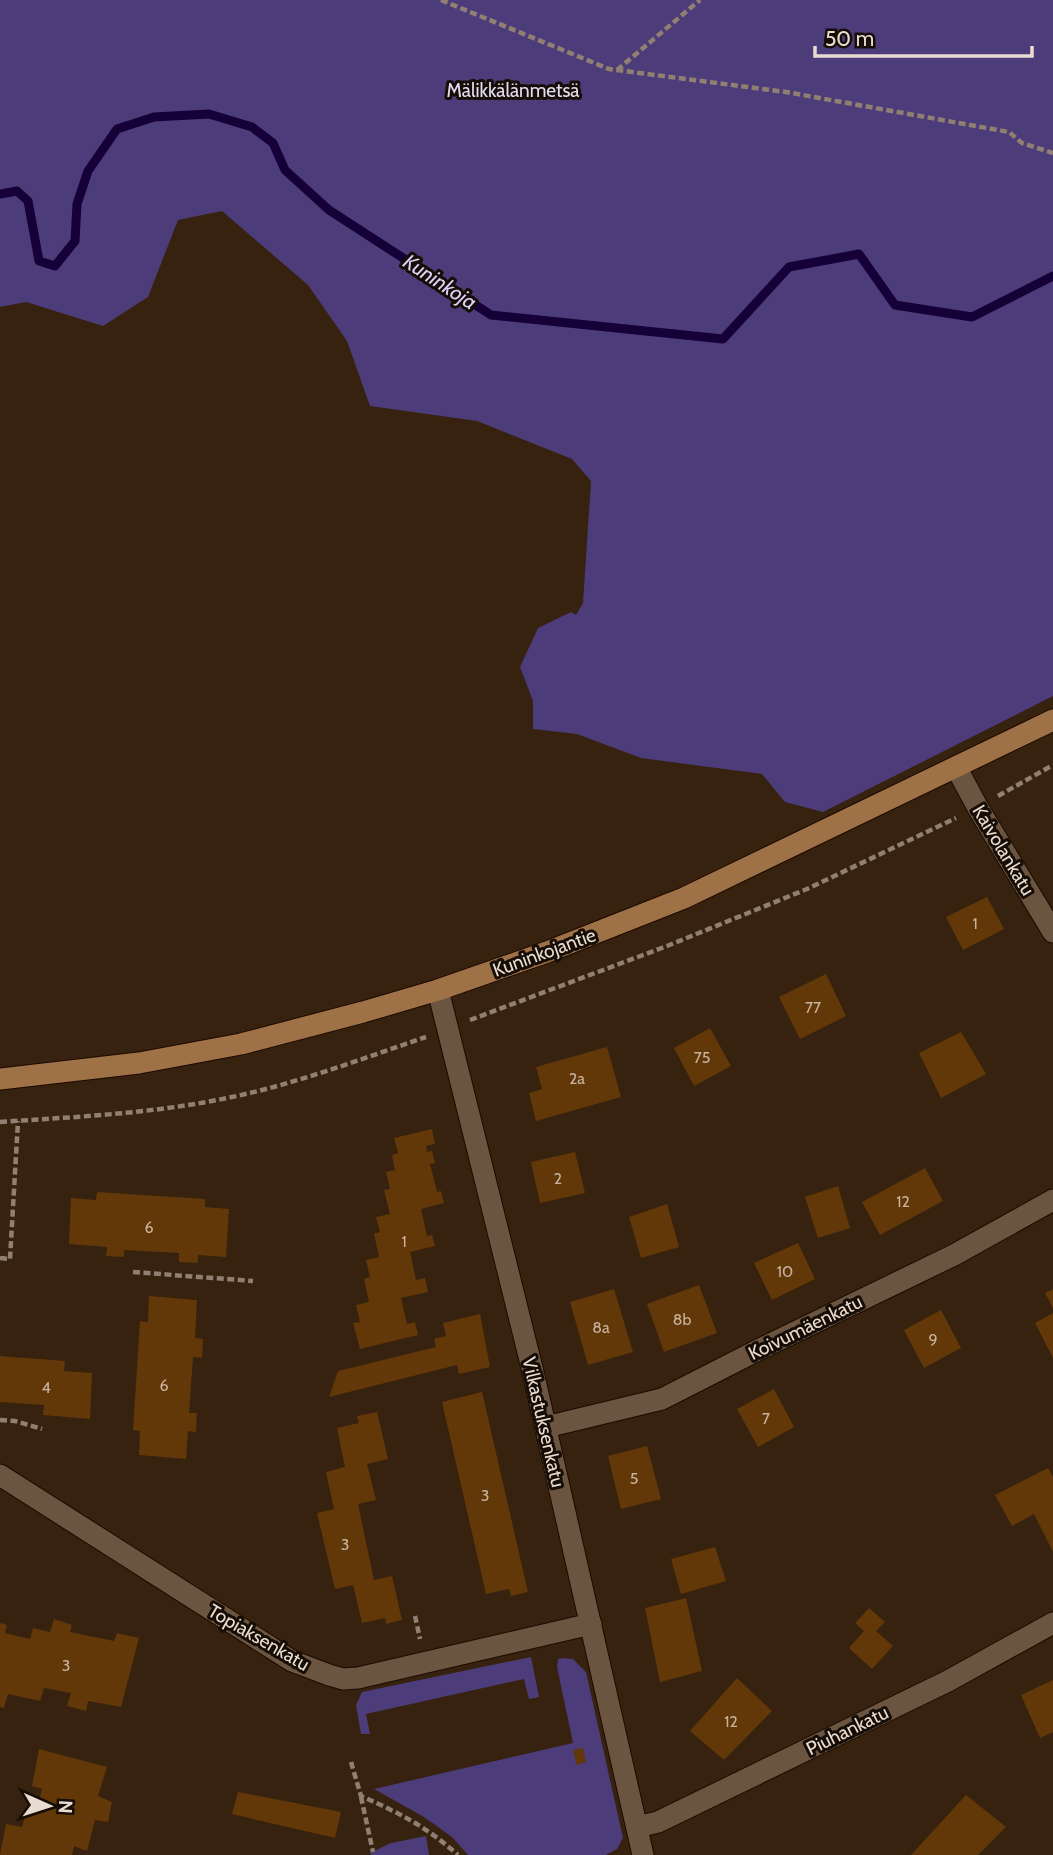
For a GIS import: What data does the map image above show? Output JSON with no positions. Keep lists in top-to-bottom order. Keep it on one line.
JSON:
{"streets":{"main road":["Kuninkojantie"],"street":["Kaivolankatu","Koivumäenkatu","Vilkastuksenkatu","Topiaksenkatu","Piuhankatu"]},"crossings":[["Kaivolankatu","Kuninkojantie"],["Kuninkojantie","Vilkastuksenkatu"],["Koivumäenkatu","Vilkastuksenkatu"],["Vilkastuksenkatu","Topiaksenkatu"],["Vilkastuksenkatu","Piuhankatu"]],"water":["Kuninkoja"],"parks":["Mälikkälänmetsä"],"house_numbers":["1","77","75","2a","2","12","6","1","10","8b","8a","9","6","4","7","5","3","3","3","12"],"scale_bar":"50 m","north":"right"}
